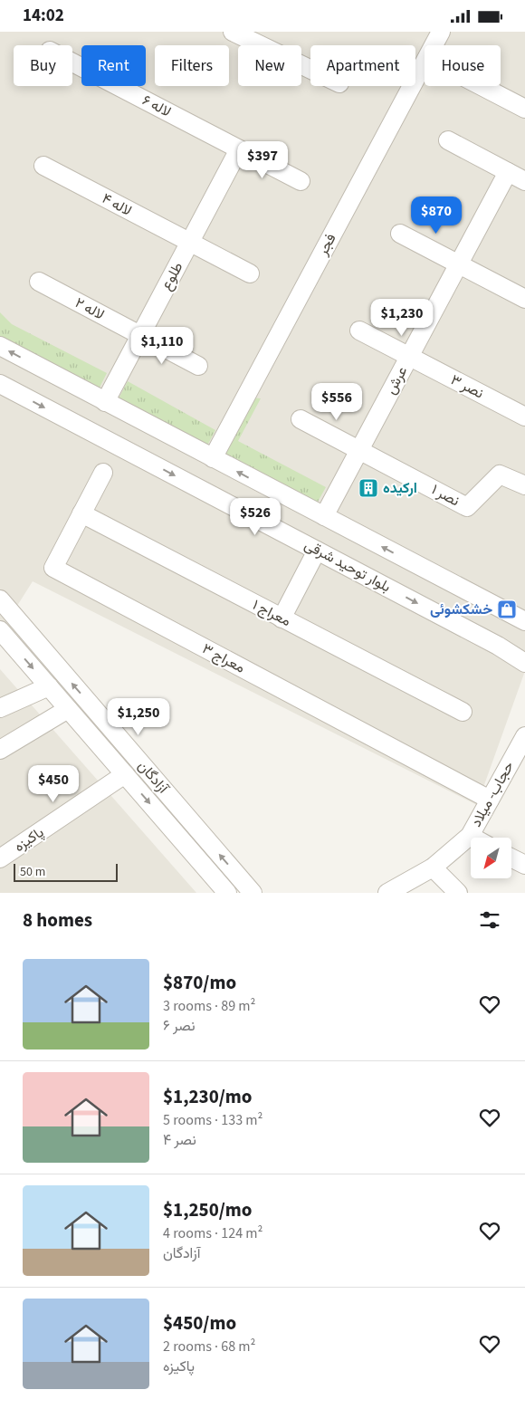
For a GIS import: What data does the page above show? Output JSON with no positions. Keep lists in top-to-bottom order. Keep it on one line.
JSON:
{"streets":{"street":["لاله ۶","لاله ۴","فجر","طلوع","لاله ۲","عرش","نصر ۳","نصر ۱","بلوار توحید شرقی","معراج ۱","معراج ۳","آزادگان","حجاب- میلاد","پاکیزه"]},"crossings":[["لاله ۶","طلوع"],["لاله ۴","طلوع"],["طلوع","لاله ۲"],["عرش","نصر ۳"],["عرش","نصر ۱"],["معراج ۳","حجاب- میلاد"],["آزادگان","پاکیزه"]],"places":{"building":["ارکیده"],"shop":["خشکشوئی"]},"scale_bar":"50 m","north":"bottom left","page":{"status":"14:02","chip":["Buy","Rent","Filters","New","Apartment","House"],"price":["$397","$870","$1,230","$1,110","$556","$526","$1,250","$450"],"scale":"50 m","heading":"8 homes","list":[{"name":"$870/mo","note":"3 rooms · 89 m² · نصر ۶"},{"name":"$1,230/mo","note":"5 rooms · 133 m² · نصر ۴"},{"name":"$1,250/mo","note":"4 rooms · 124 m² · آزادگان"},{"name":"$450/mo","note":"2 rooms · 68 m² · پاکیزه"}]}}
